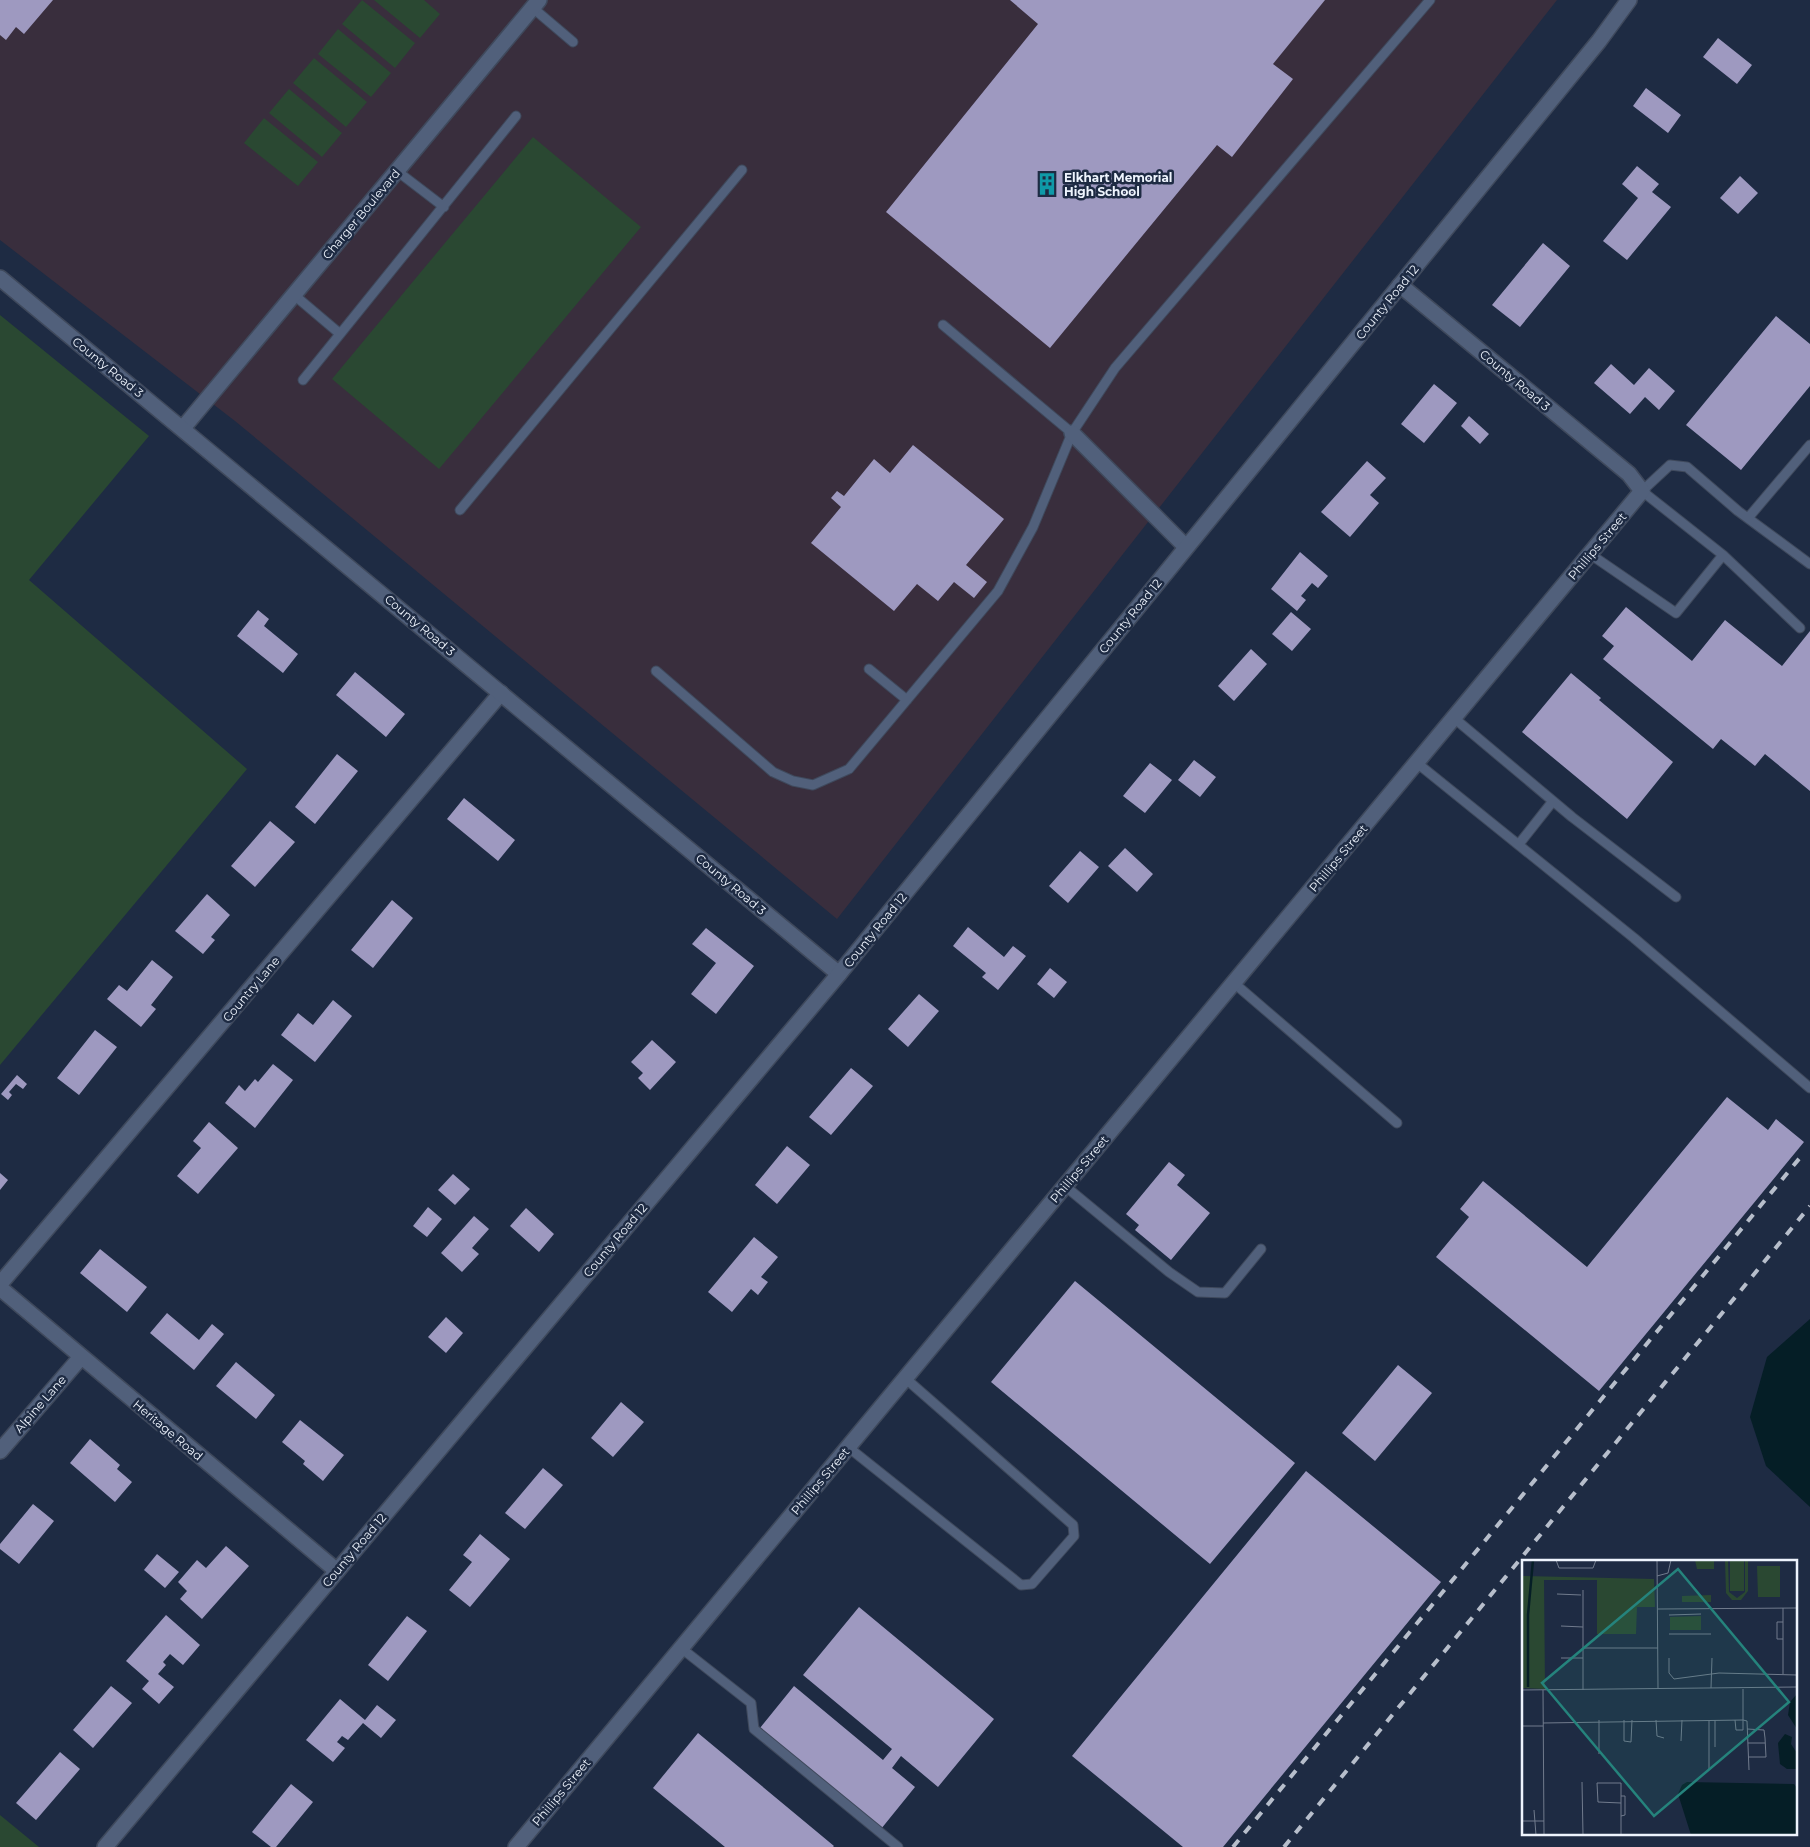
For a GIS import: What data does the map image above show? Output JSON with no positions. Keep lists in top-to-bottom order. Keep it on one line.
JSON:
{"streets":{"street":["Charger Boulevard","County Road 12","County Road 3","Phillips Street","Country Lane","Alpine Lane","Heritage Road"]},"crossings":[["Charger Boulevard","County Road 3"],["County Road 12","County Road 3"],["County Road 12","Heritage Road"],["County Road 3","Phillips Street"],["County Road 3","Country Lane"],["Alpine Lane","Heritage Road"]],"places":{"building":["Elkhart Memorial High School"]}}
